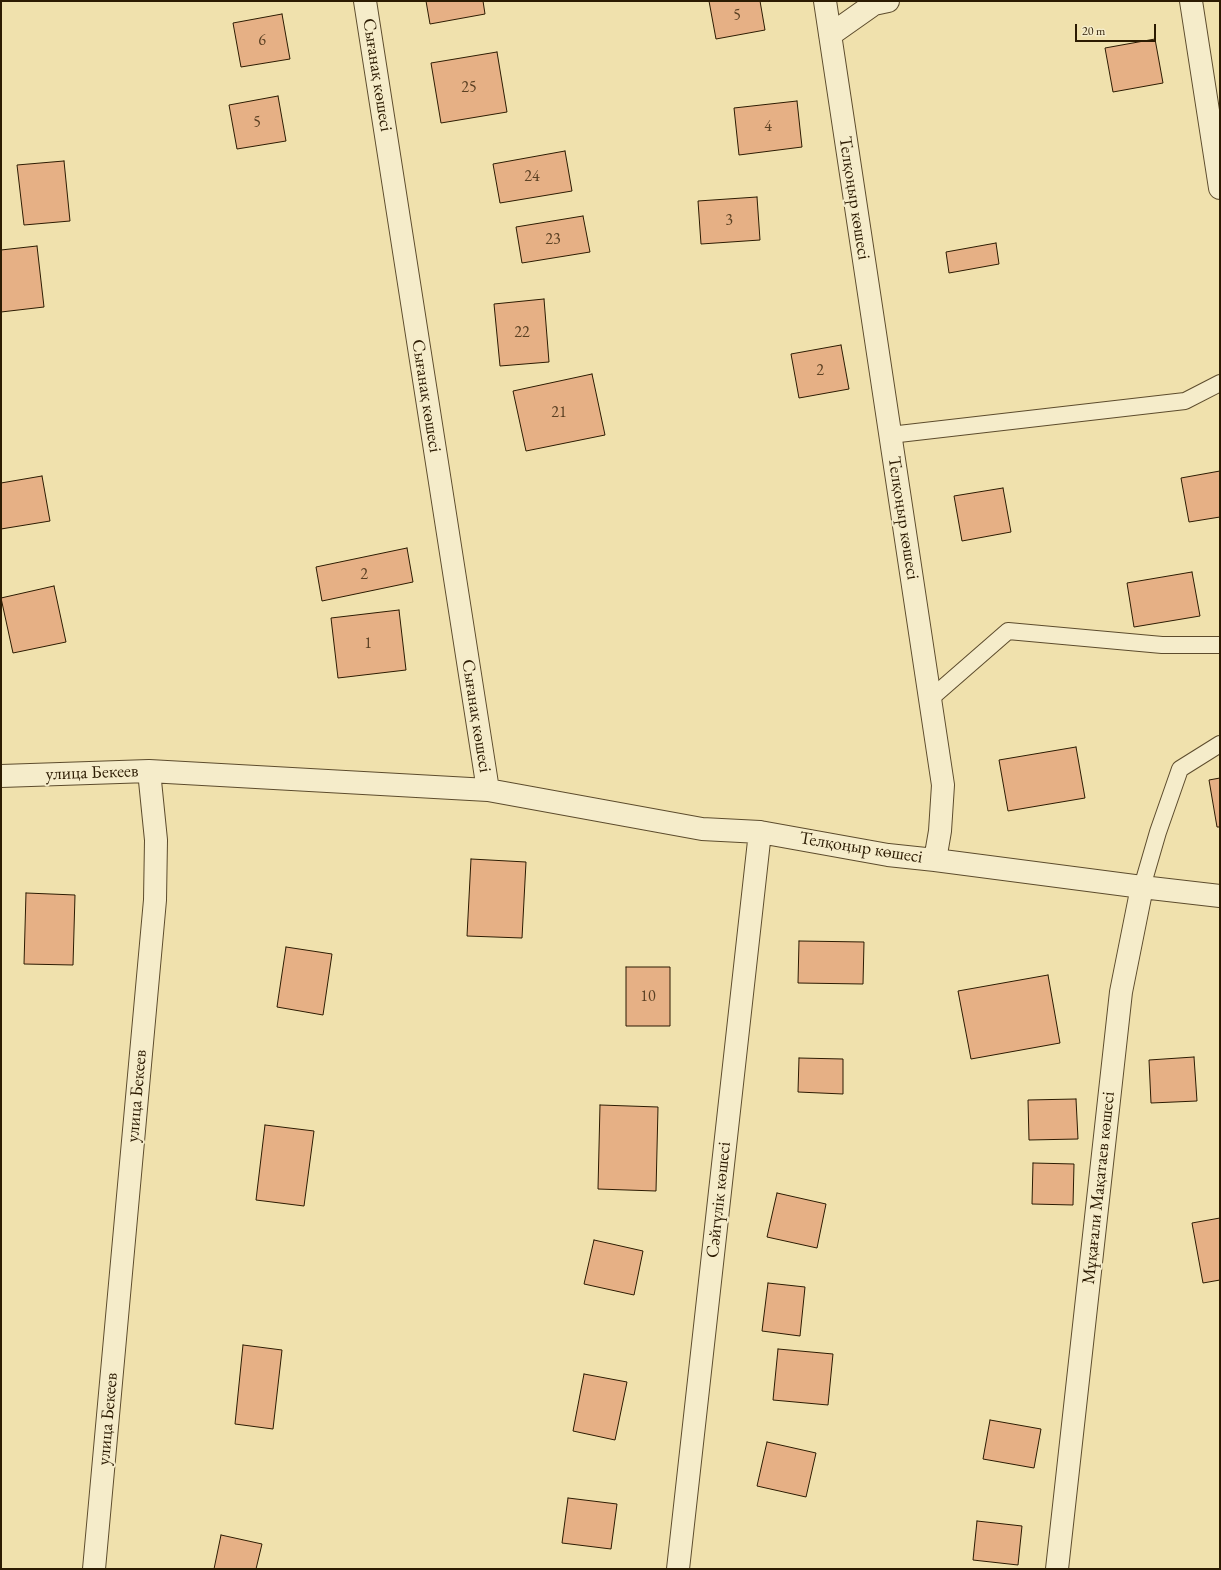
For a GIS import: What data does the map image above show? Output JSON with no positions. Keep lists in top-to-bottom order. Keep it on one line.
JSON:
{"streets":{"street":["Сығанақ көшесі","Телқоңыр көшесі","улица Бекеев","Мұқағали Мақатаев көшесі","Сәйгүлік көшесі"]},"crossings":[["Сығанақ көшесі","Телқоңыр көшесі"],["Телқоңыр көшесі","улица Бекеев"],["Телқоңыр көшесі","Сәйгүлік көшесі"]],"house_numbers":["5","6","25","5","4","24","3","23","22","2","21","2","1","10"],"scale_bar":"20 m"}
